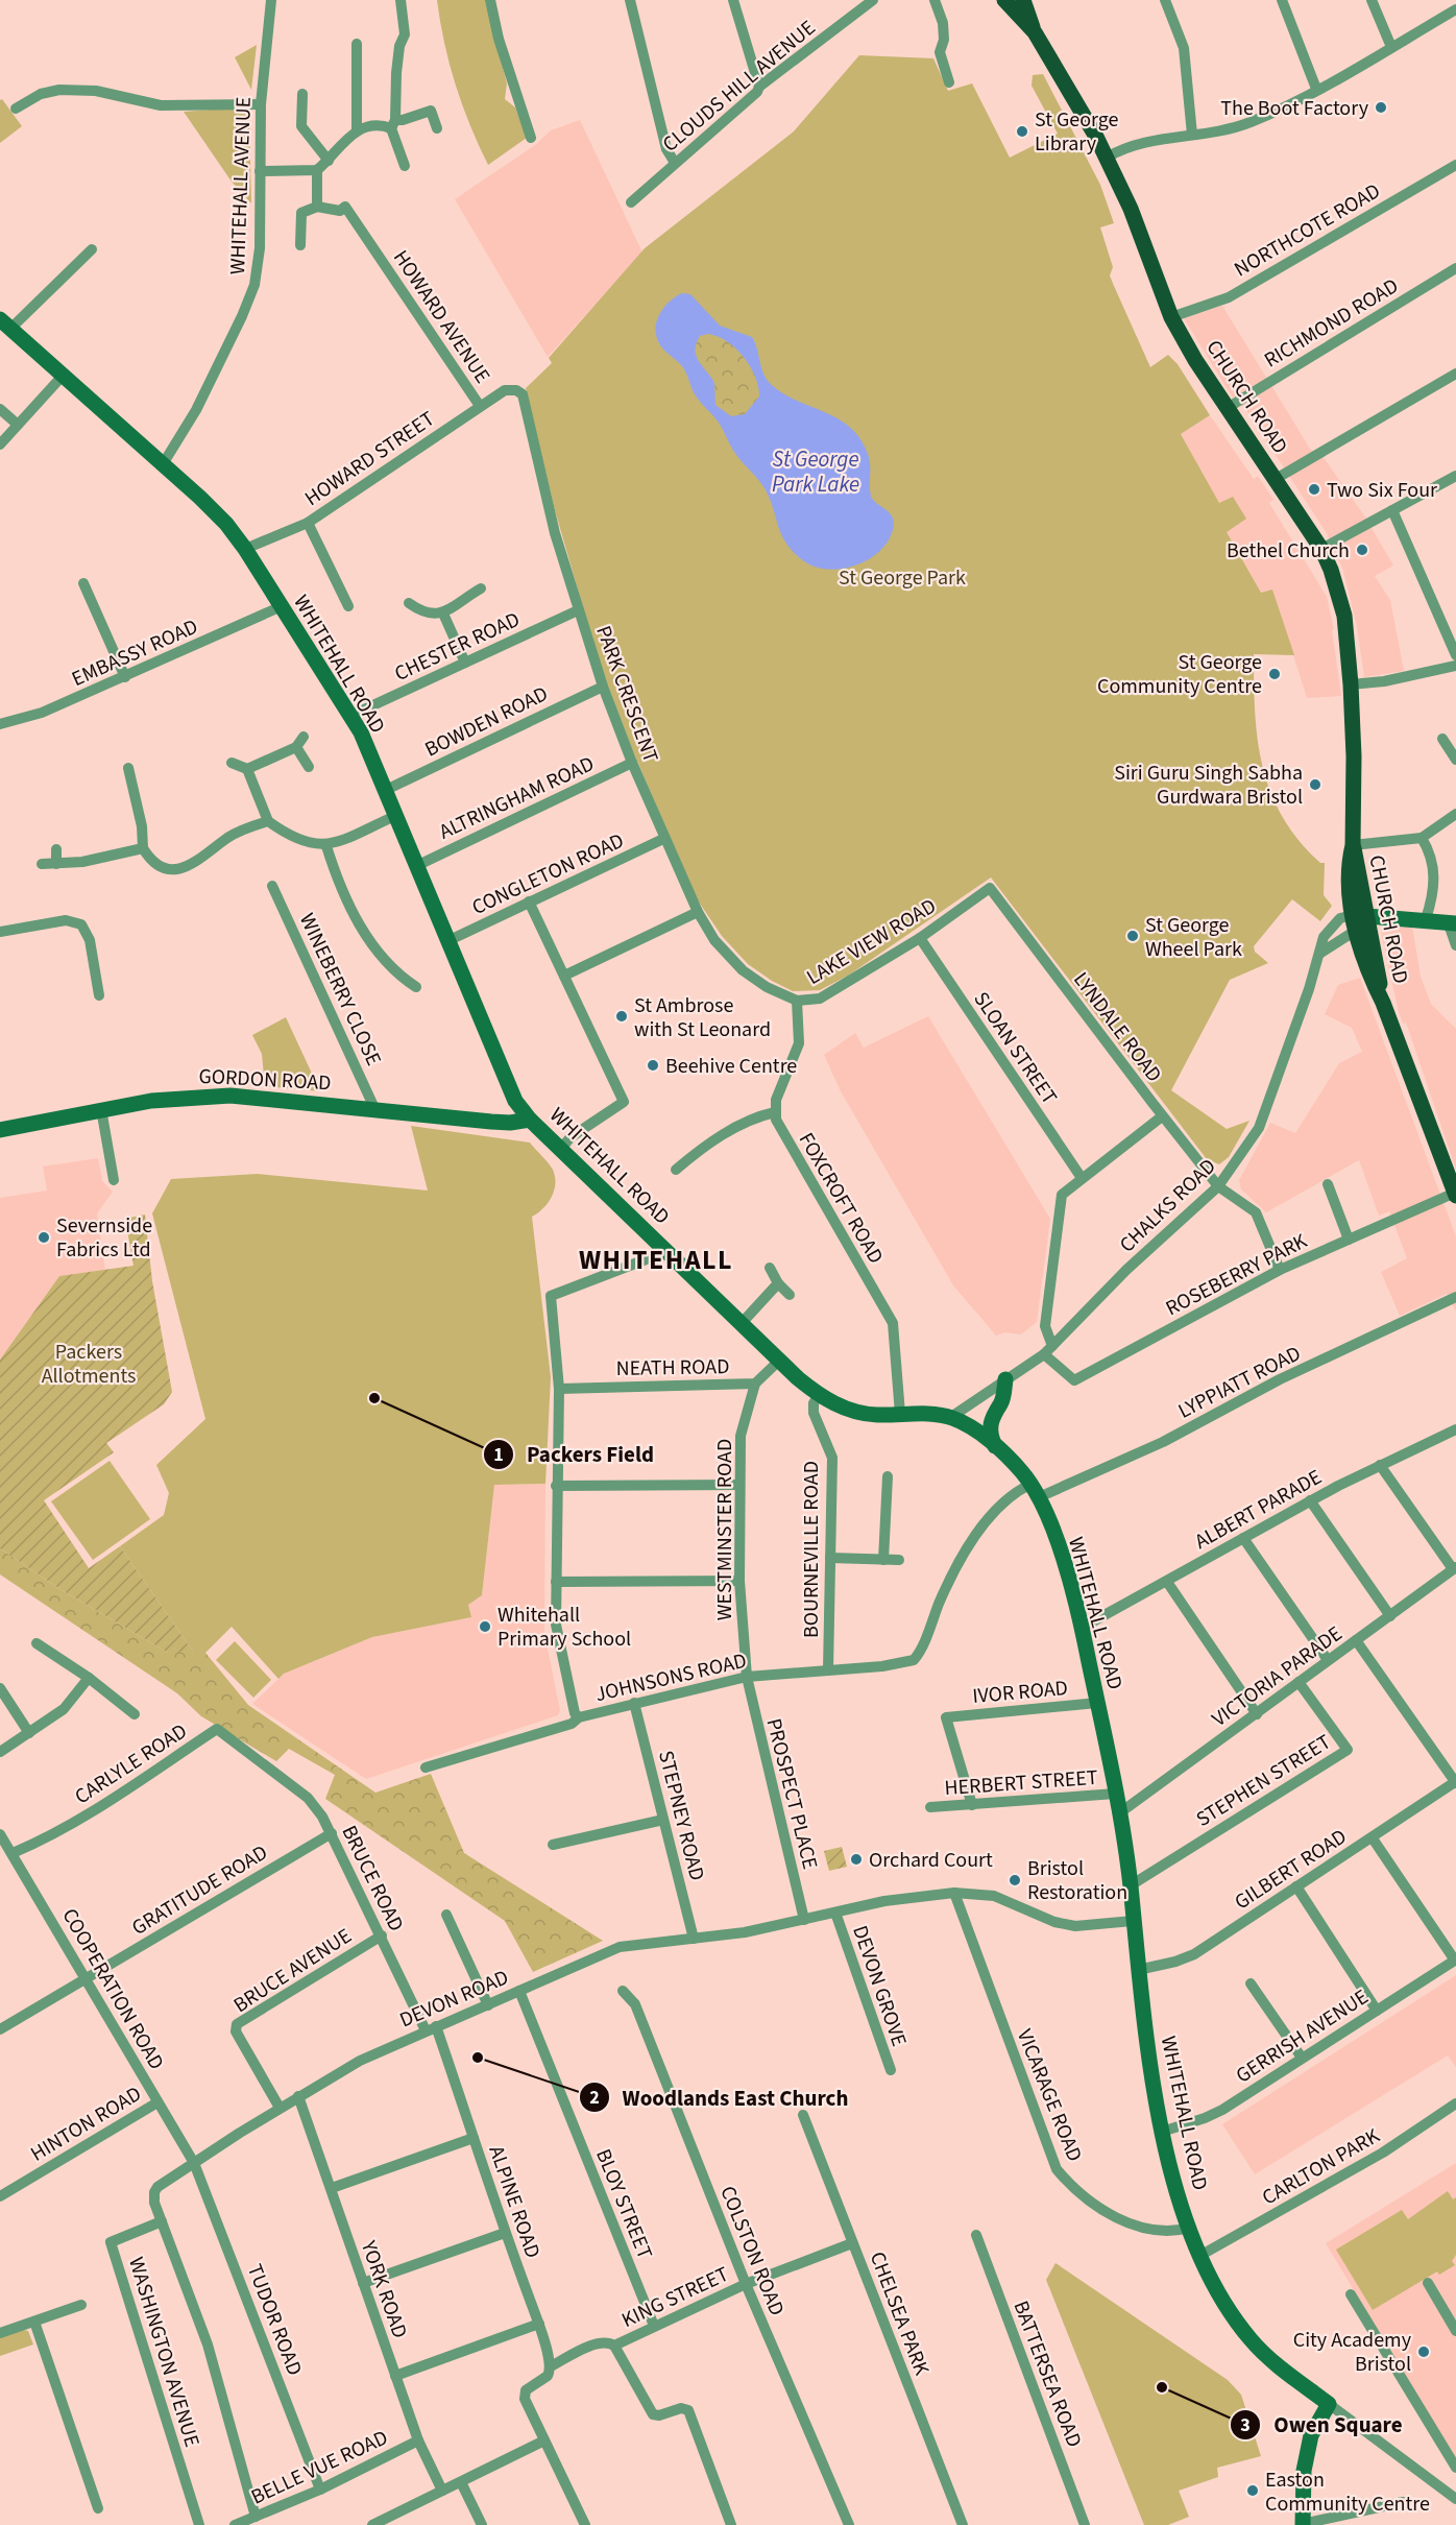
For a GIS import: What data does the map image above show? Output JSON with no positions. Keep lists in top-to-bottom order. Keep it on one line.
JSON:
{"streets":{"main road":["CHURCH ROAD","WHITEHALL ROAD","GORDON ROAD"],"street":["CLOUDS HILL AVENUE","WHITEHALL AVENUE","NORTHCOTE ROAD","HOWARD AVENUE","RICHMOND ROAD","HOWARD STREET","CHESTER ROAD","EMBASSY ROAD","PARK CRESCENT","BOWDEN ROAD","ALTRINGHAM ROAD","CONGLETON ROAD","LAKE VIEW ROAD","WINEBERRY CLOSE","LYNDALE ROAD","SLOAN STREET","FOXCROFT ROAD","CHALKS ROAD","ROSEBERRY PARK","NEATH ROAD","LYPPIATT ROAD","ALBERT PARADE","WESTMINSTER ROAD","BOURNEVILLE ROAD","VICTORIA PARADE","JOHNSONS ROAD","IVOR ROAD","CARLYLE ROAD","STEPHEN STREET","HERBERT STREET","PROSPECT PLACE","STEPNEY ROAD","GILBERT ROAD","BRUCE ROAD","GRATITUDE ROAD","BRUCE AVENUE","DEVON GROVE","COOPERATION ROAD","DEVON ROAD","GERRISH AVENUE","VICARAGE ROAD","HINTON ROAD","CARLTON PARK","ALPINE ROAD","BLOY STREET","COLSTON ROAD","YORK ROAD","KING STREET","CHELSEA PARK","TUDOR ROAD","WASHINGTON AVENUE","BATTERSEA ROAD","BELLE VUE ROAD"]},"crossings":[["WHITEHALL AVENUE","WHITEHALL ROAD"],["NORTHCOTE ROAD","CHURCH ROAD"],["HOWARD AVENUE","HOWARD STREET"],["RICHMOND ROAD","CHURCH ROAD"],["CHURCH ROAD","CHALKS ROAD"],["CHURCH ROAD","ROSEBERRY PARK"],["HOWARD STREET","WHITEHALL ROAD"],["HOWARD STREET","PARK CRESCENT"],["CHESTER ROAD","WHITEHALL ROAD"],["CHESTER ROAD","PARK CRESCENT"],["EMBASSY ROAD","WHITEHALL ROAD"],["WHITEHALL ROAD","BOWDEN ROAD"],["WHITEHALL ROAD","ALTRINGHAM ROAD"],["WHITEHALL ROAD","CONGLETON ROAD"],["WHITEHALL ROAD","GORDON ROAD"],["WHITEHALL ROAD","FOXCROFT ROAD"],["WHITEHALL ROAD","CHALKS ROAD"],["WHITEHALL ROAD","NEATH ROAD"],["WHITEHALL ROAD","LYPPIATT ROAD"],["WHITEHALL ROAD","ALBERT PARADE"],["WHITEHALL ROAD","BOURNEVILLE ROAD"],["WHITEHALL ROAD","VICTORIA PARADE"],["WHITEHALL ROAD","IVOR ROAD"],["WHITEHALL ROAD","STEPHEN STREET"],["WHITEHALL ROAD","HERBERT STREET"],["WHITEHALL ROAD","GILBERT ROAD"],["WHITEHALL ROAD","DEVON ROAD"],["WHITEHALL ROAD","GERRISH AVENUE"],["WHITEHALL ROAD","VICARAGE ROAD"],["WHITEHALL ROAD","CARLTON PARK"],["PARK CRESCENT","BOWDEN ROAD"],["PARK CRESCENT","ALTRINGHAM ROAD"],["PARK CRESCENT","CONGLETON ROAD"],["PARK CRESCENT","LAKE VIEW ROAD"],["LAKE VIEW ROAD","LYNDALE ROAD"],["LAKE VIEW ROAD","SLOAN STREET"],["WINEBERRY CLOSE","GORDON ROAD"],["LYNDALE ROAD","CHALKS ROAD"],["LYNDALE ROAD","ROSEBERRY PARK"],["CHALKS ROAD","ROSEBERRY PARK"],["NEATH ROAD","WESTMINSTER ROAD"],["LYPPIATT ROAD","JOHNSONS ROAD"],["WESTMINSTER ROAD","JOHNSONS ROAD"],["WESTMINSTER ROAD","PROSPECT PLACE"],["BOURNEVILLE ROAD","JOHNSONS ROAD"],["VICTORIA PARADE","STEPHEN STREET"],["JOHNSONS ROAD","PROSPECT PLACE"],["JOHNSONS ROAD","STEPNEY ROAD"],["IVOR ROAD","HERBERT STREET"],["CARLYLE ROAD","BRUCE ROAD"],["CARLYLE ROAD","COOPERATION ROAD"],["PROSPECT PLACE","DEVON ROAD"],["STEPNEY ROAD","DEVON ROAD"],["BRUCE ROAD","GRATITUDE ROAD"],["BRUCE ROAD","BRUCE AVENUE"],["BRUCE ROAD","DEVON ROAD"],["BRUCE ROAD","ALPINE ROAD"],["GRATITUDE ROAD","COOPERATION ROAD"],["BRUCE AVENUE","DEVON ROAD"],["DEVON GROVE","DEVON ROAD"],["COOPERATION ROAD","DEVON ROAD"],["COOPERATION ROAD","HINTON ROAD"],["COOPERATION ROAD","TUDOR ROAD"],["DEVON ROAD","VICARAGE ROAD"],["DEVON ROAD","ALPINE ROAD"],["DEVON ROAD","BLOY STREET"],["DEVON ROAD","YORK ROAD"],["DEVON ROAD","TUDOR ROAD"],["DEVON ROAD","WASHINGTON AVENUE"],["DEVON ROAD","BELLE VUE ROAD"],["ALPINE ROAD","KING STREET"],["BLOY STREET","KING STREET"],["COLSTON ROAD","KING STREET"],["YORK ROAD","BELLE VUE ROAD"],["KING STREET","CHELSEA PARK"],["TUDOR ROAD","BELLE VUE ROAD"]],"districts":["WHITEHALL"],"water":["St George Park Lake"],"parks":["St George Park","Packers Allotments"],"places":["The Boot Factory","St George Library","Two Six Four","Bethel Church","St George Community Centre","Siri Guru Singh Sabha Gurdwara Bristol","St George Wheel Park","St Ambrose with St Leonard","Beehive Centre","Severnside Fabrics Ltd","Packers Field","Whitehall Primary School","Orchard Court","Bristol Restoration","Woodlands East Church","City Academy Bristol","Owen Square","Easton Community Centre"]}
